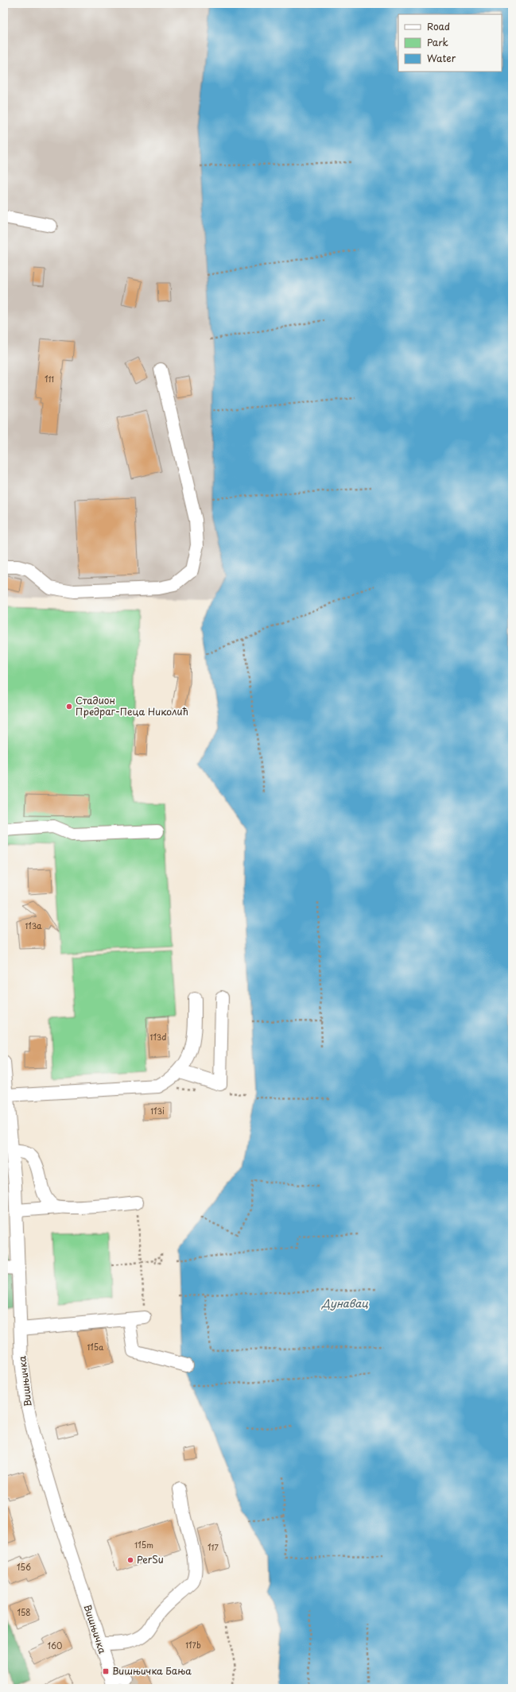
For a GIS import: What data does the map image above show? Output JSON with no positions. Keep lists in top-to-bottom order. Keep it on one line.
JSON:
{"streets":{"street":["Вишњичка"]},"water":["Дунавац"],"places":{"other":["Стадион Предраг-Пеца Николић","PerSu"],"transit":["Вишњичка Бања"]},"house_numbers":["111","113a","113d","113i","115a","115m","117","156","158","117b","160"],"legend":["Road","Park","Water"]}
